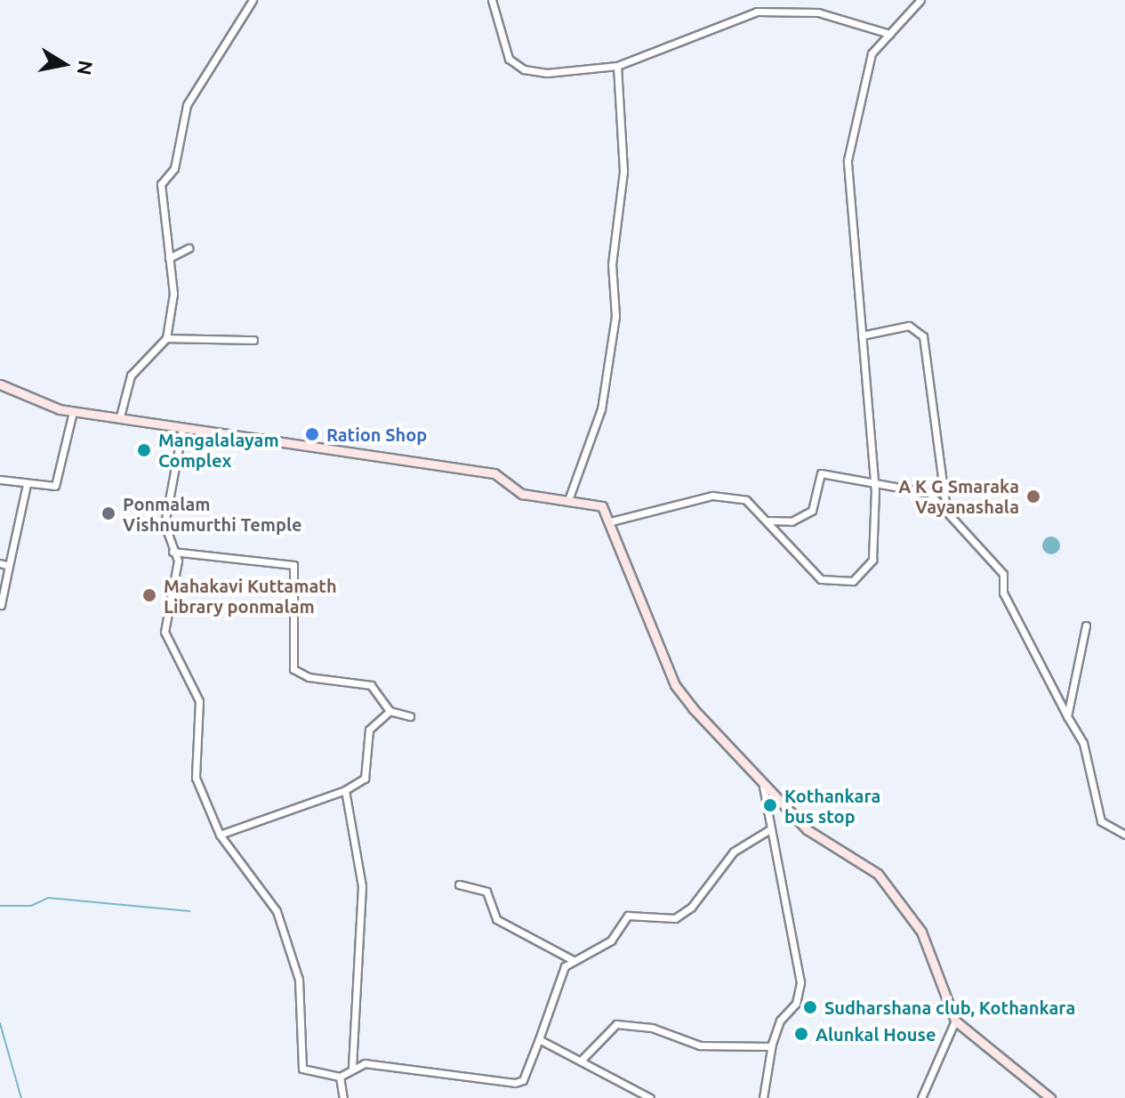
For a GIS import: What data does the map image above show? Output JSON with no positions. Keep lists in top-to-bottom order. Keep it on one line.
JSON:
{"places":["Ration Shop","Mangalalayam Complex","A K G Smaraka Vayanashala","Ponmalam Vishnumurthi Temple","Mahakavi Kuttamath Library ponmalam","Kothankara bus stop","Sudharshana club, Kothankara","Alunkal House"],"north":"right"}
